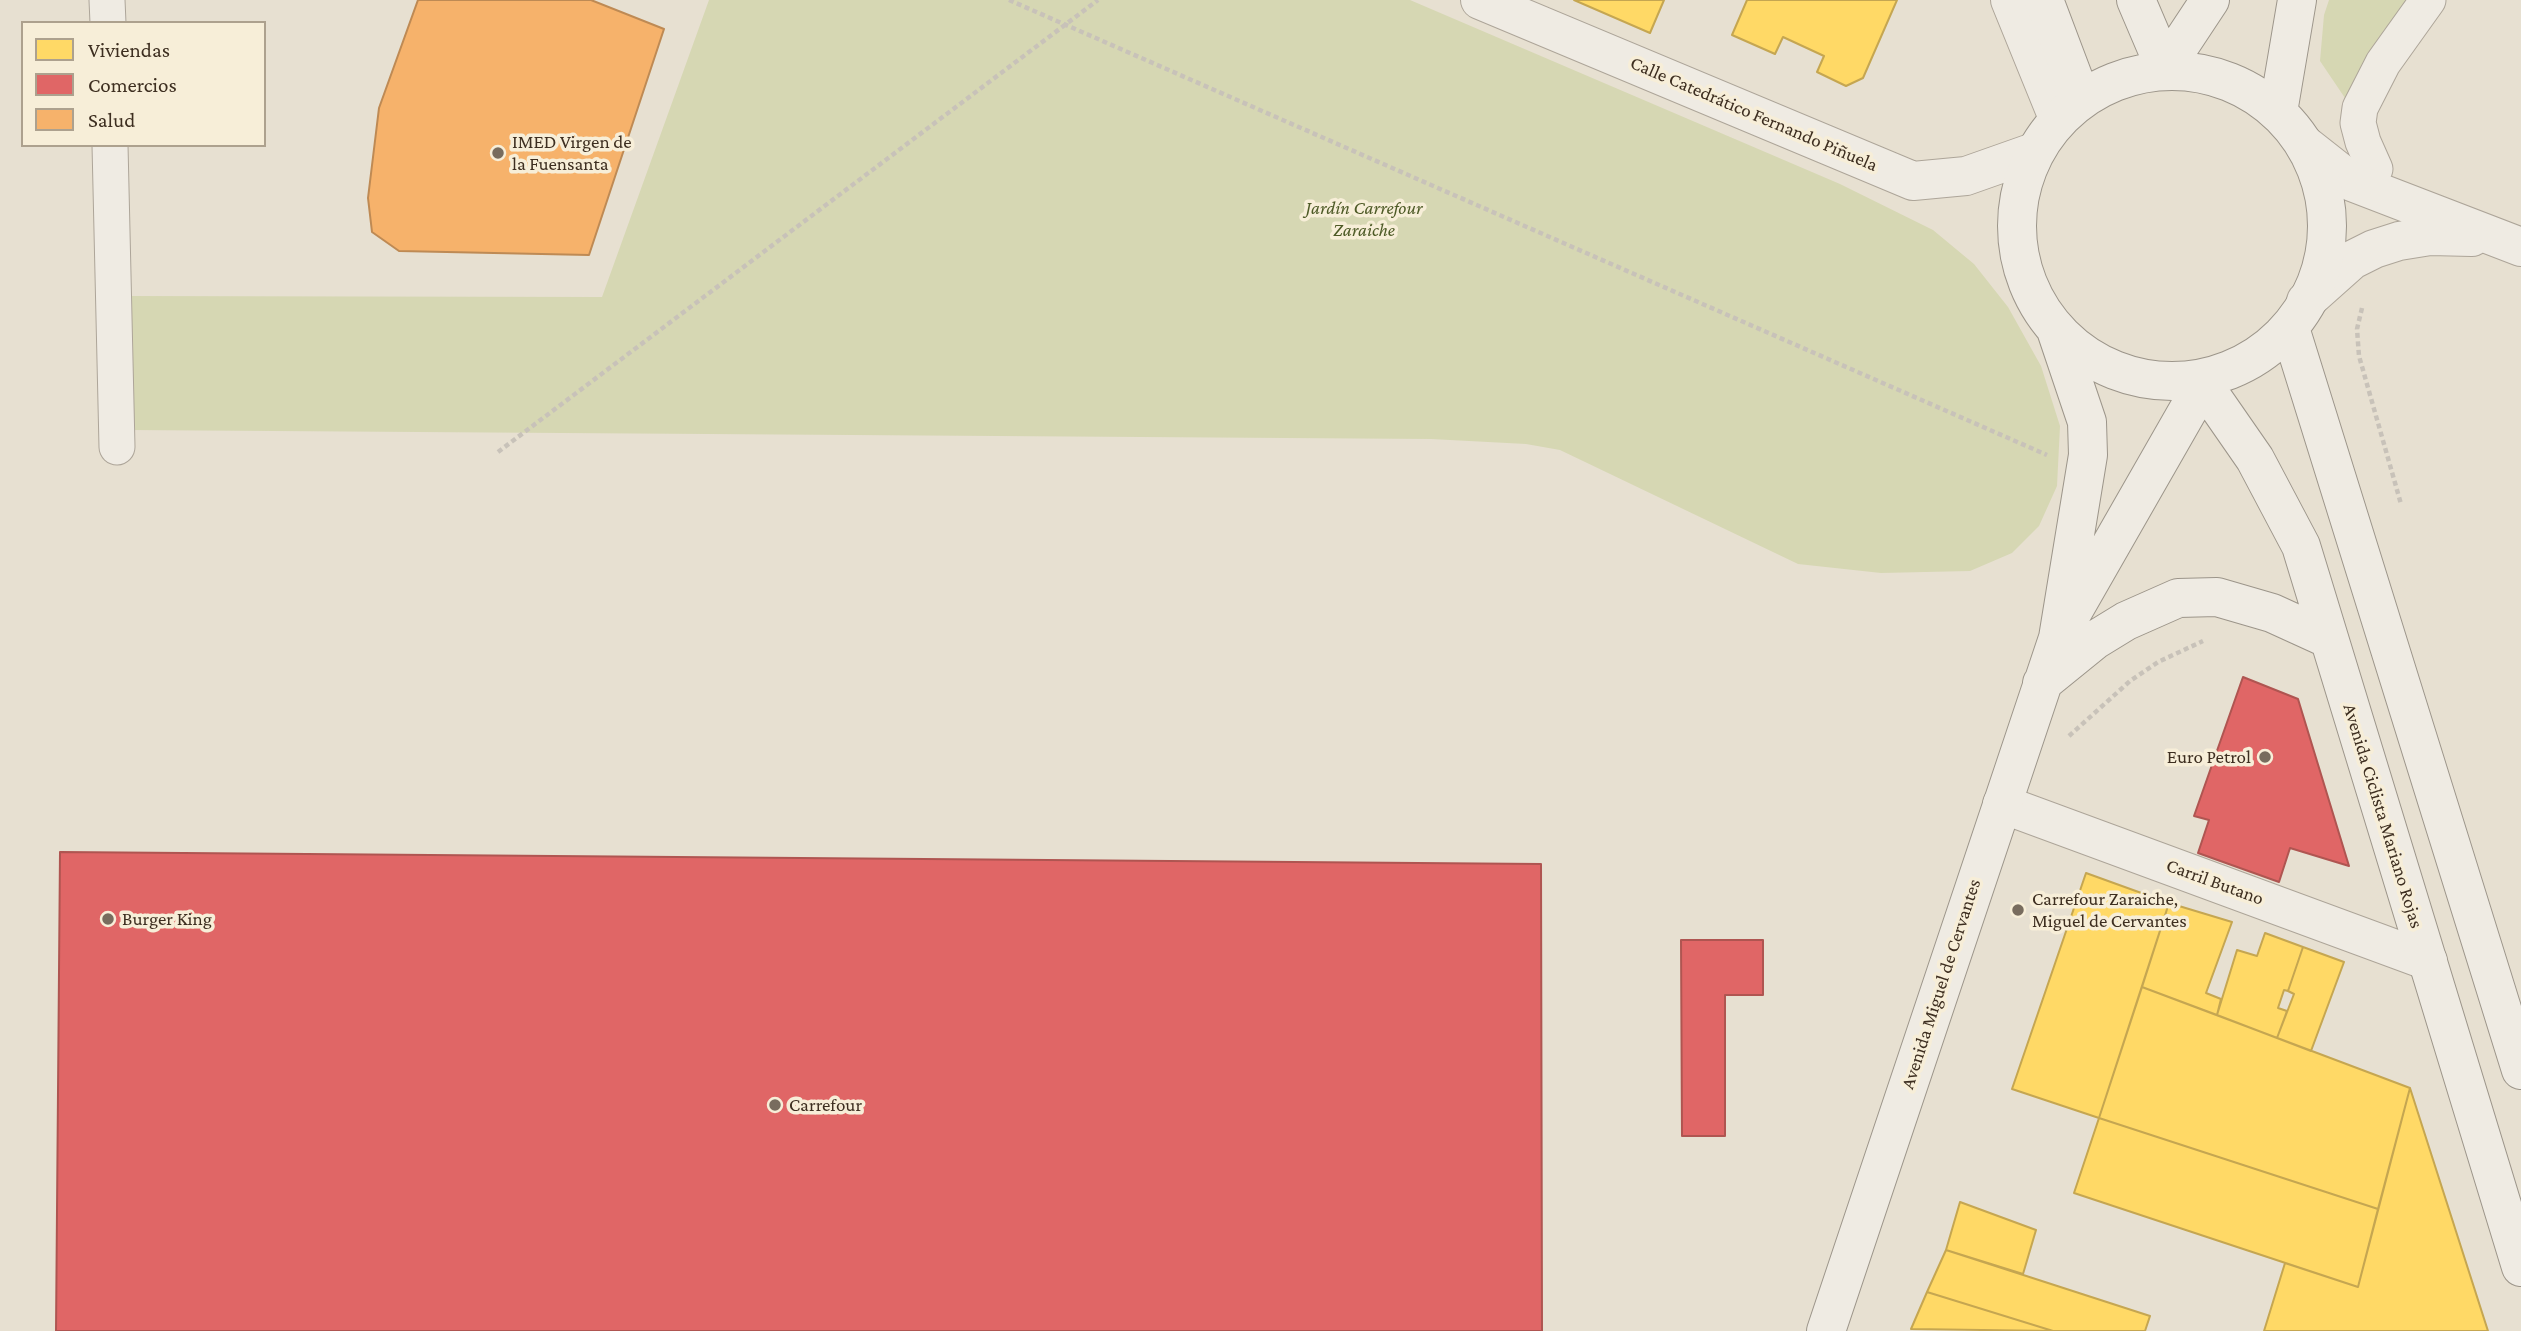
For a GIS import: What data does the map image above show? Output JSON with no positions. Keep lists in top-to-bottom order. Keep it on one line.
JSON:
{"streets":{"main road":["Calle Catedrático Fernando Piñuela","Avenida Ciclista Mariano Rojas","Carril Butano","Avenida Miguel de Cervantes"]},"crossings":[["Avenida Ciclista Mariano Rojas","Carril Butano"],["Avenida Ciclista Mariano Rojas","Avenida Miguel de Cervantes"],["Carril Butano","Avenida Miguel de Cervantes"]],"parks":["Jardín Carrefour Zaraiche"],"places":["IMED Virgen de la Fuensanta","Euro Petrol","Carrefour Zaraiche, Miguel de Cervantes","Burger King","Carrefour"],"legend":["Viviendas","Comercios","Salud"]}
